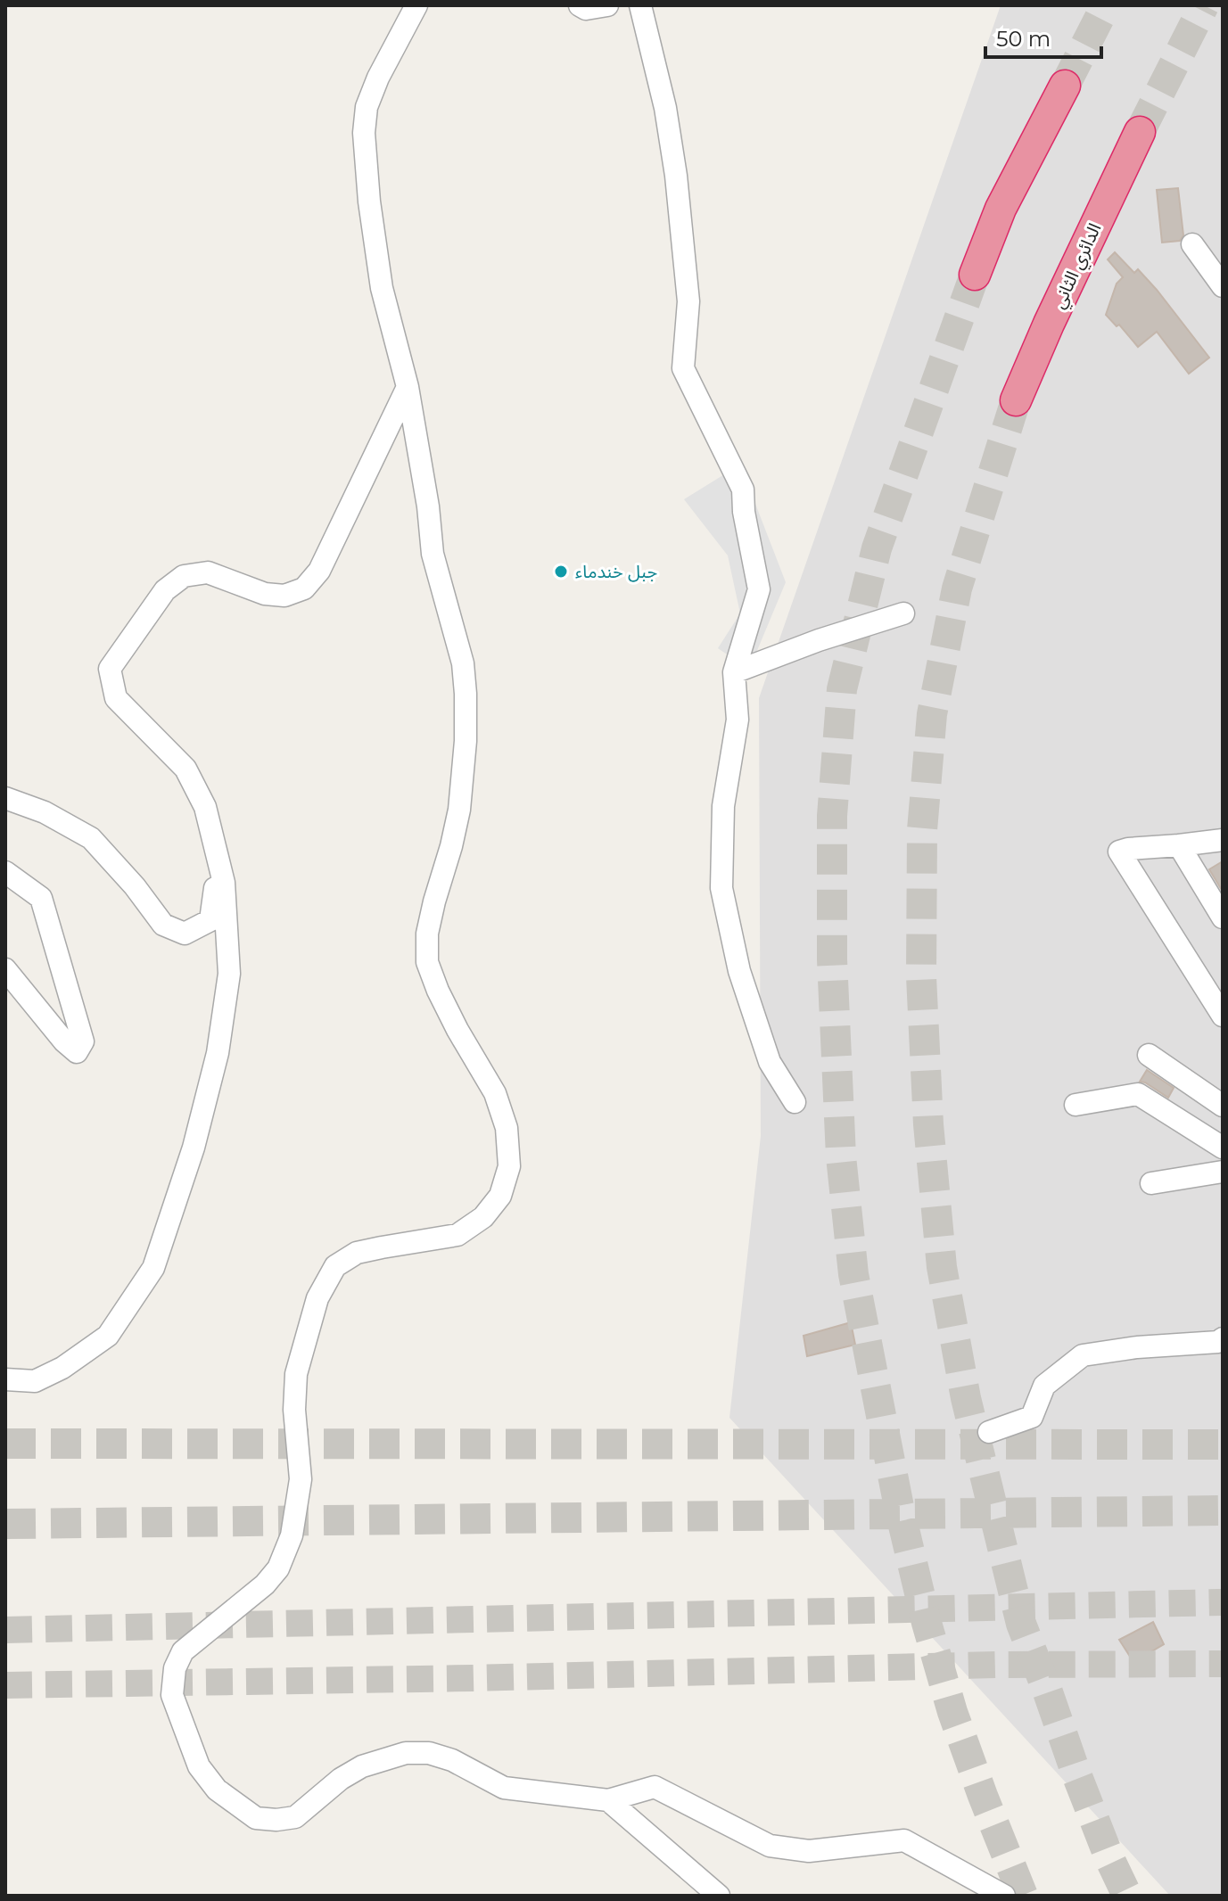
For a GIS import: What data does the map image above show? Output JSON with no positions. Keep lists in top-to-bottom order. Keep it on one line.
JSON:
{"streets":{"highway":["الدائري الثاني"]},"places":["جبل خندماء"],"scale_bar":"50 m"}
